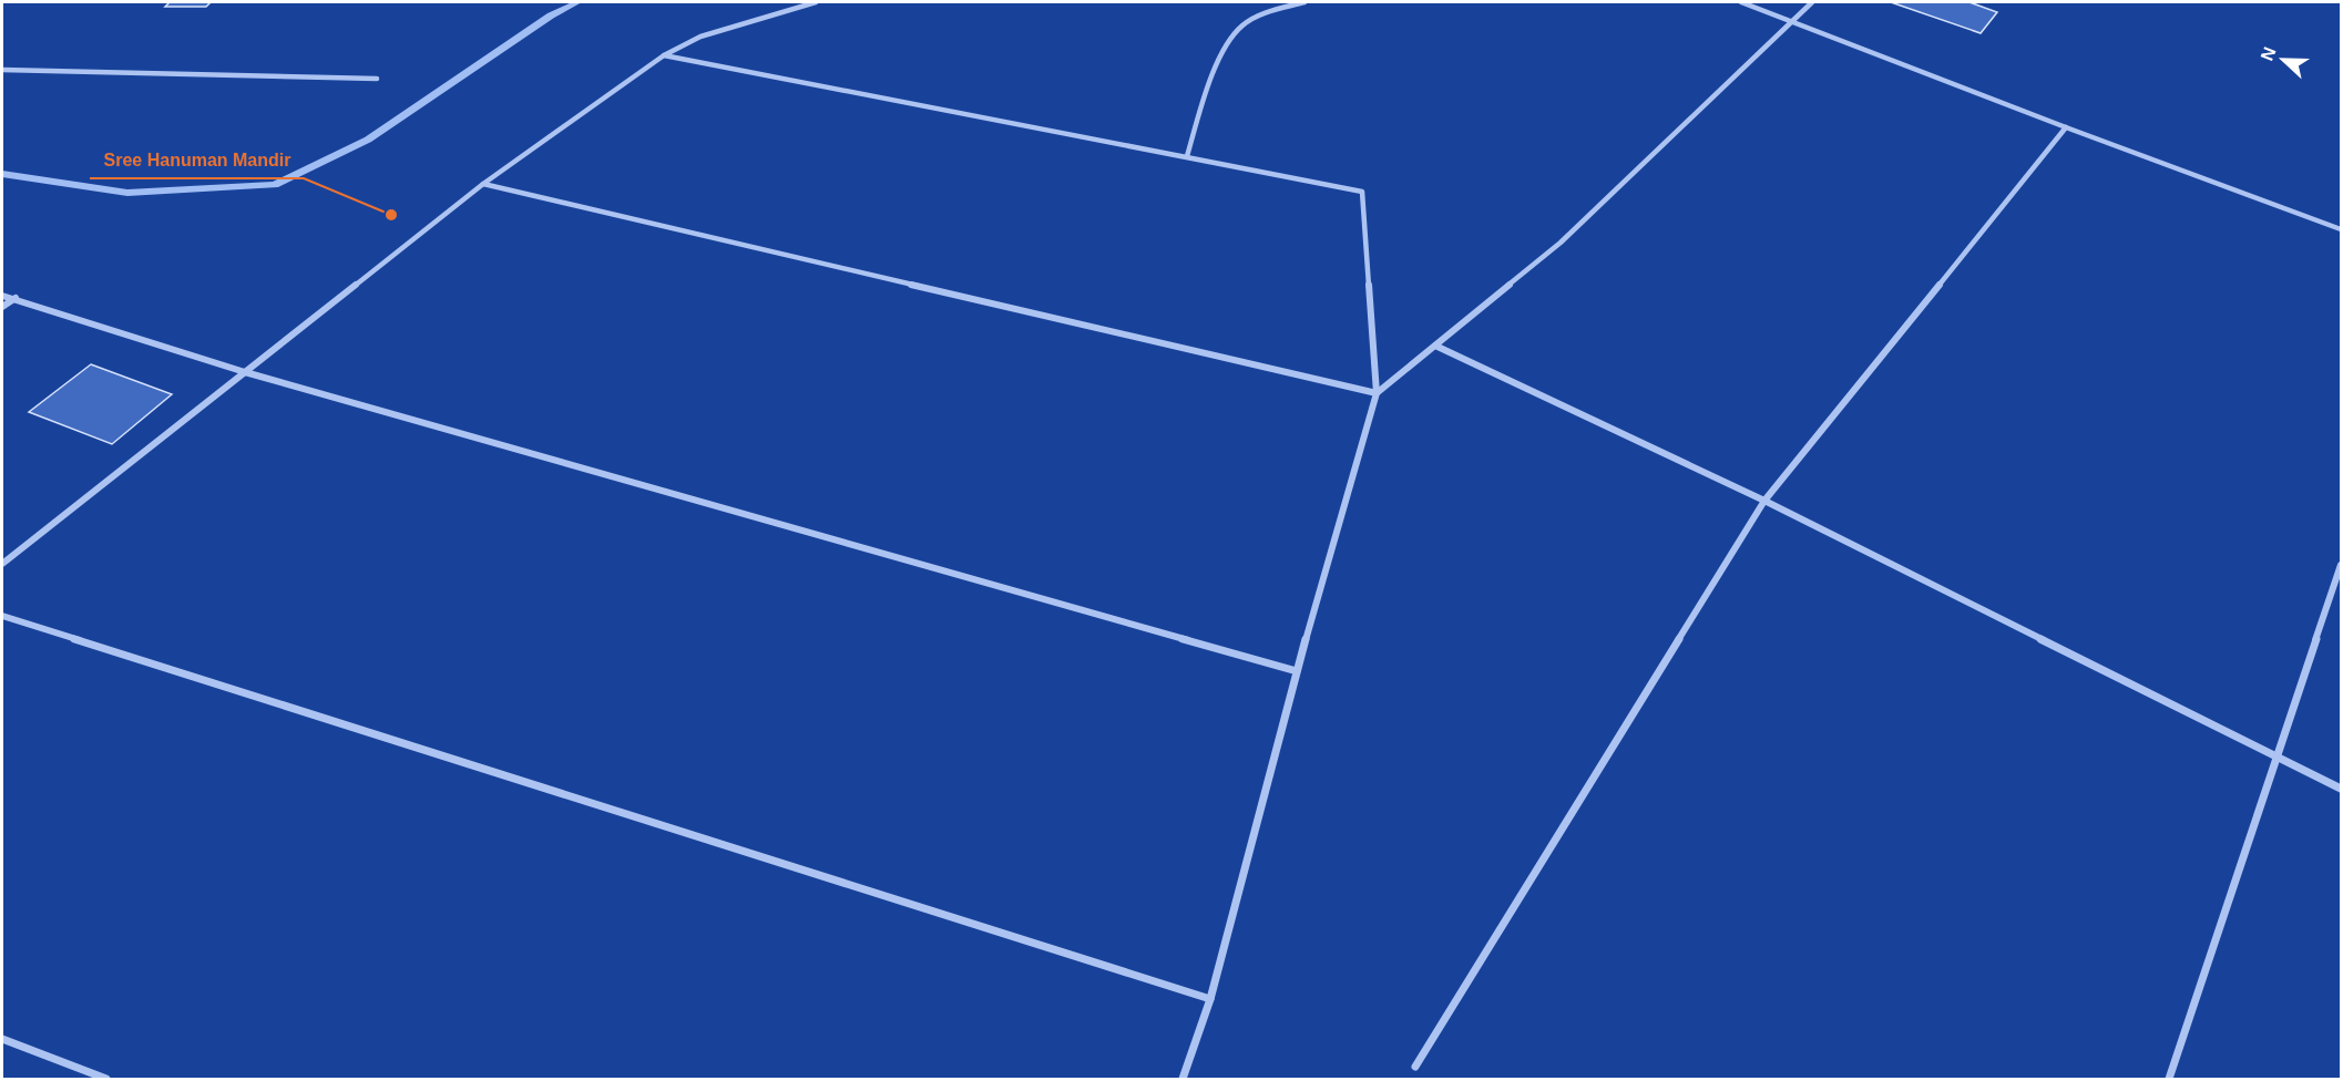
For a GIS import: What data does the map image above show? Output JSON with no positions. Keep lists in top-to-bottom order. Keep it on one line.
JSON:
{"places":["Sree Hanuman Mandir"],"north":"left"}
